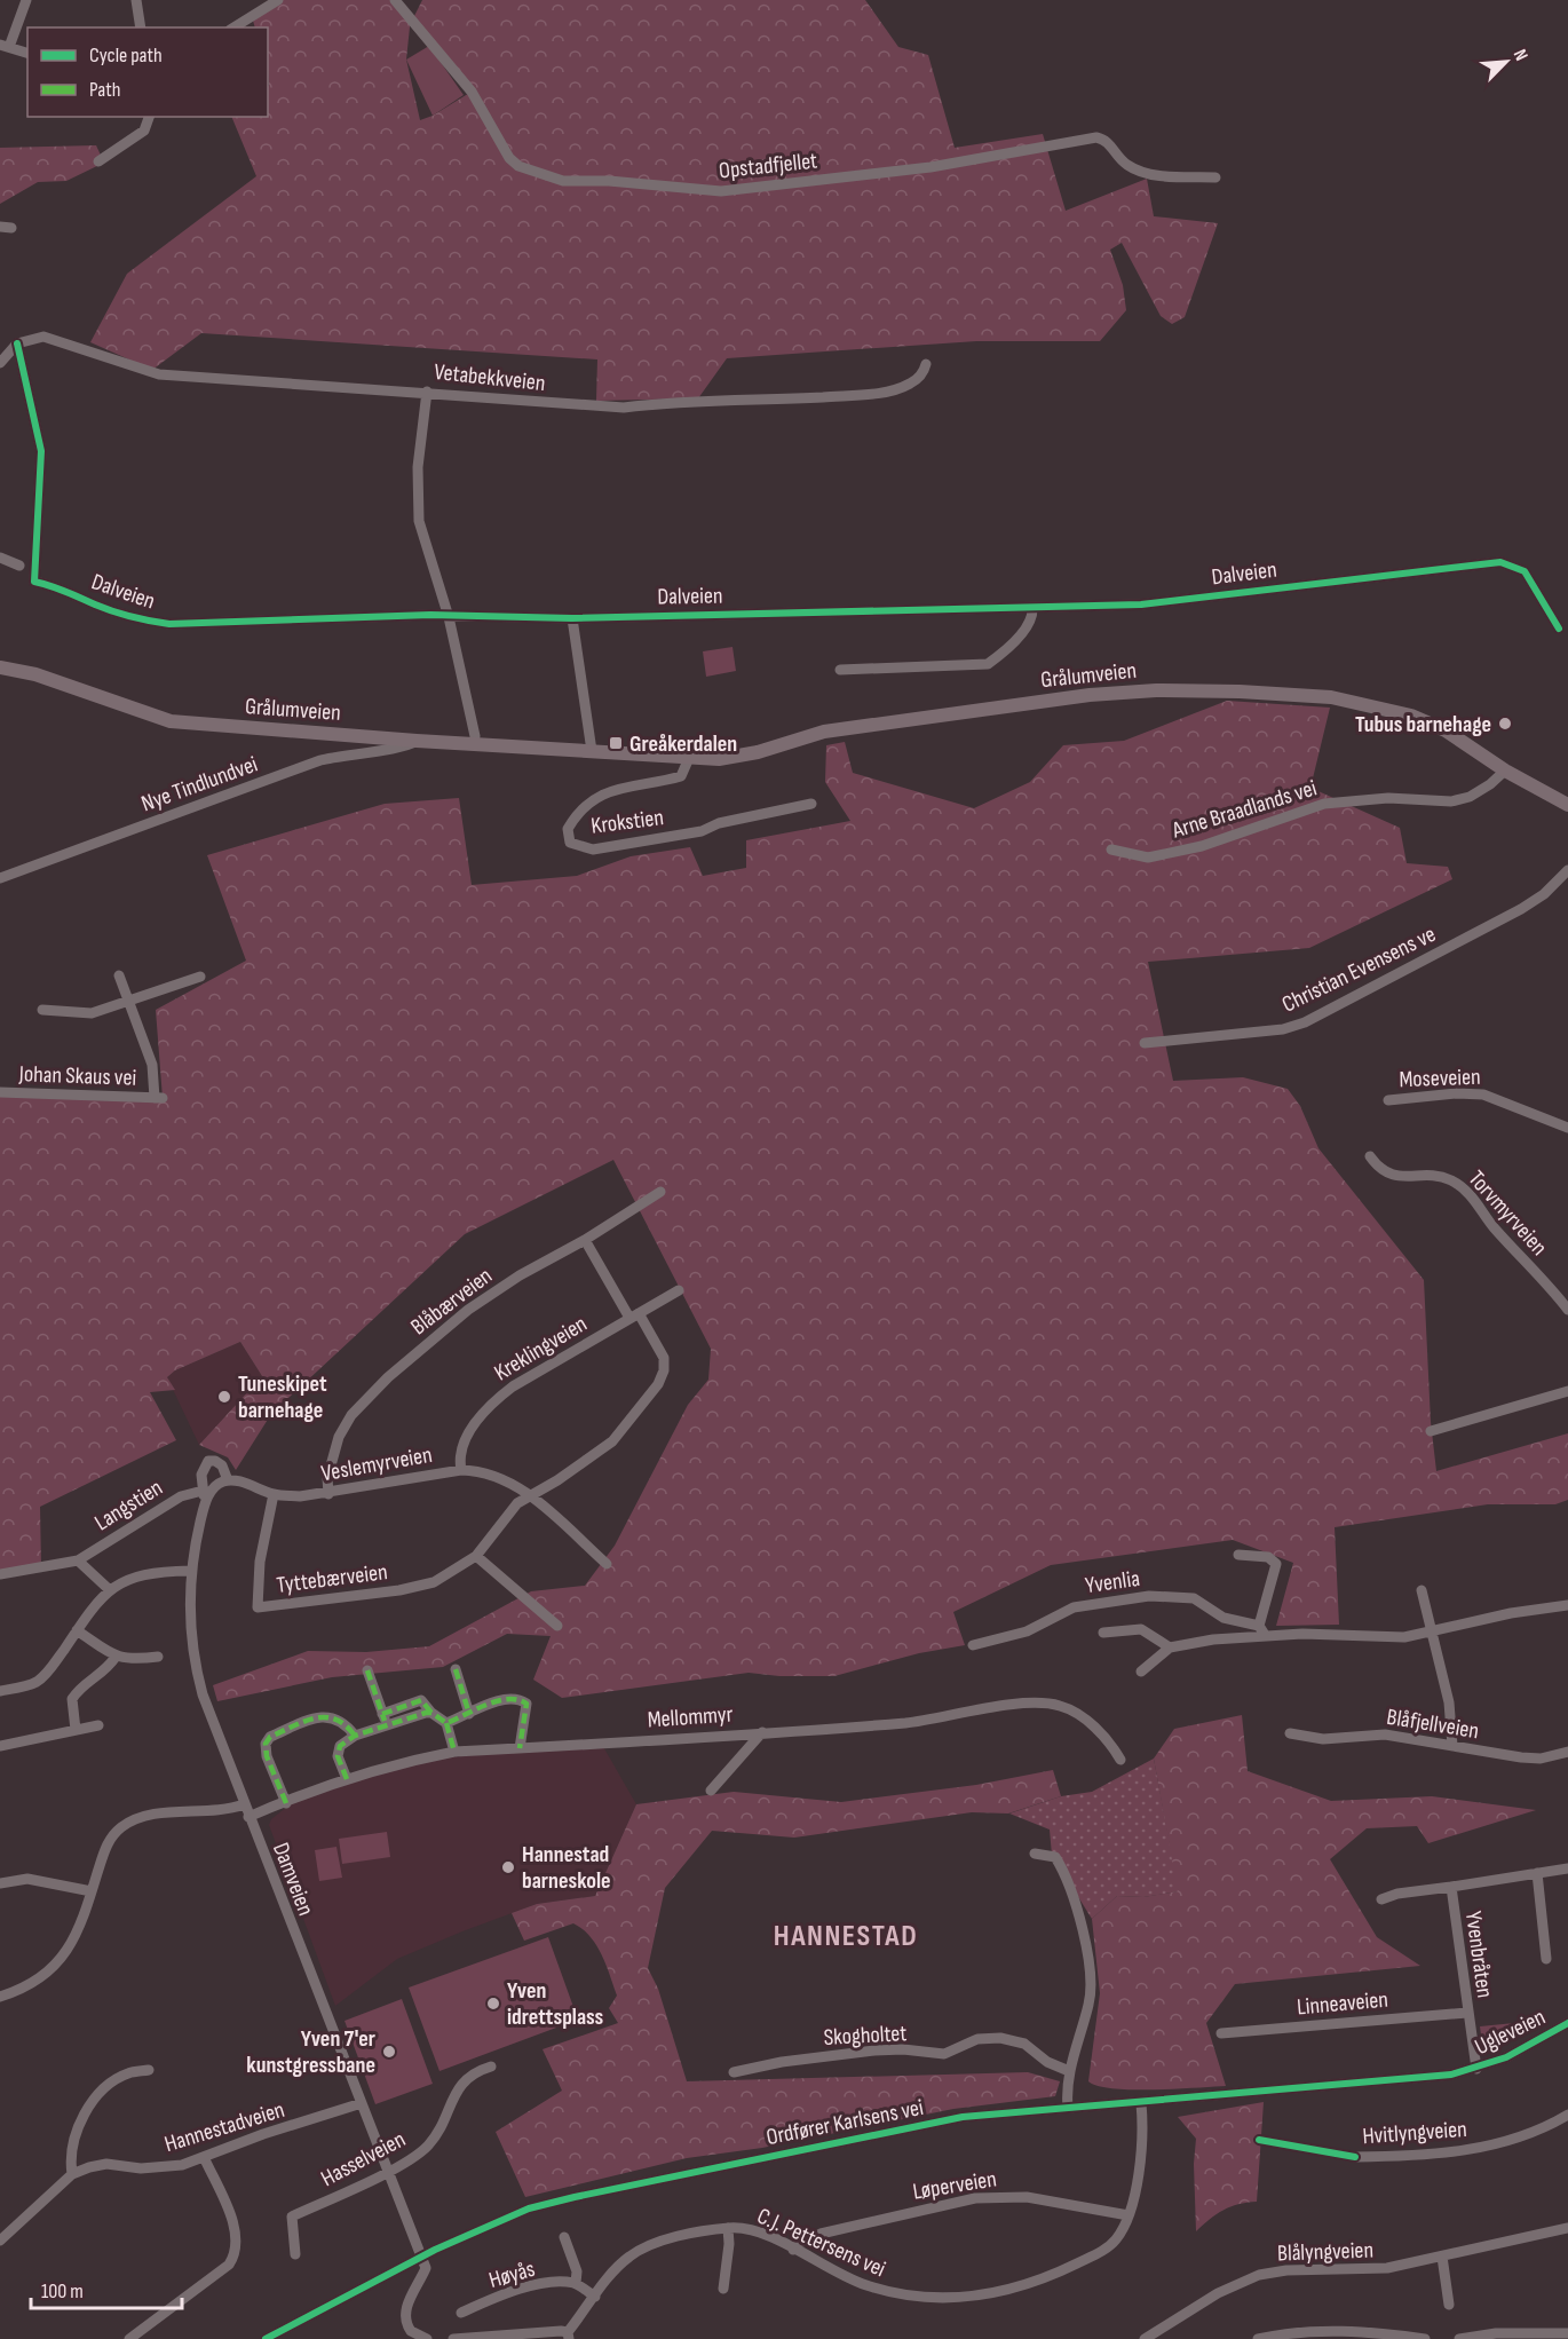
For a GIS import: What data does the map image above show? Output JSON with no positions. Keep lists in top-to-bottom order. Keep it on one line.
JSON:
{"streets":{"main road":["Grålumveien"],"street":["Opstadfjellet","Vetabekkveien","Dalveien","Nye Tindlundvei","Arne Braadlands vei","Krokstien","Christian Evensens ve","Johan Skaus vei","Moseveien","Torvmyrveien","Blåbærveien","Kreklingveien","Veslemyrveien","Langstien","Tyttebærveien","Yvenlia","Mellommyr","Blåfjellveien","Damveien","Yvenbråten","Linneaveien","Ugleveien","Skogholtet","Ordfører Karlsens vei","Hannestadveien","Hvitlyngveien","Hasselveien","Løperveien","C.J. Pettersens vei","Blålyngveien","Høyås"]},"crossings":[["Vetabekkveien","Dalveien"],["Grålumveien","Nye Tindlundvei"],["Grålumveien","Arne Braadlands vei"],["Grålumveien","Krokstien"],["Blåbærveien","Veslemyrveien"],["Blåbærveien","Tyttebærveien"],["Kreklingveien","Veslemyrveien"],["Kreklingveien","Tyttebærveien"],["Veslemyrveien","Tyttebærveien"],["Veslemyrveien","Damveien"],["Langstien","Damveien"],["Mellommyr","Damveien"],["Damveien","Ordfører Karlsens vei"],["Damveien","Hannestadveien"],["Damveien","Hasselveien"],["Yvenbråten","Linneaveien"],["Yvenbråten","Ugleveien"],["Yvenbråten","Ordfører Karlsens vei"],["Ugleveien","Ordfører Karlsens vei"],["Ordfører Karlsens vei","C.J. Pettersens vei"],["Løperveien","C.J. Pettersens vei"]],"districts":["HANNESTAD"],"places":{"other":["Tubus barnehage","Tuneskipet barnehage","Hannestad barneskole","Yven idrettsplass","Yven 7'er kunstgressbane"],"transit":["Greåkerdalen"]},"legend":["Cycle path","Path"],"scale_bar":"100 m","north":"top right"}
